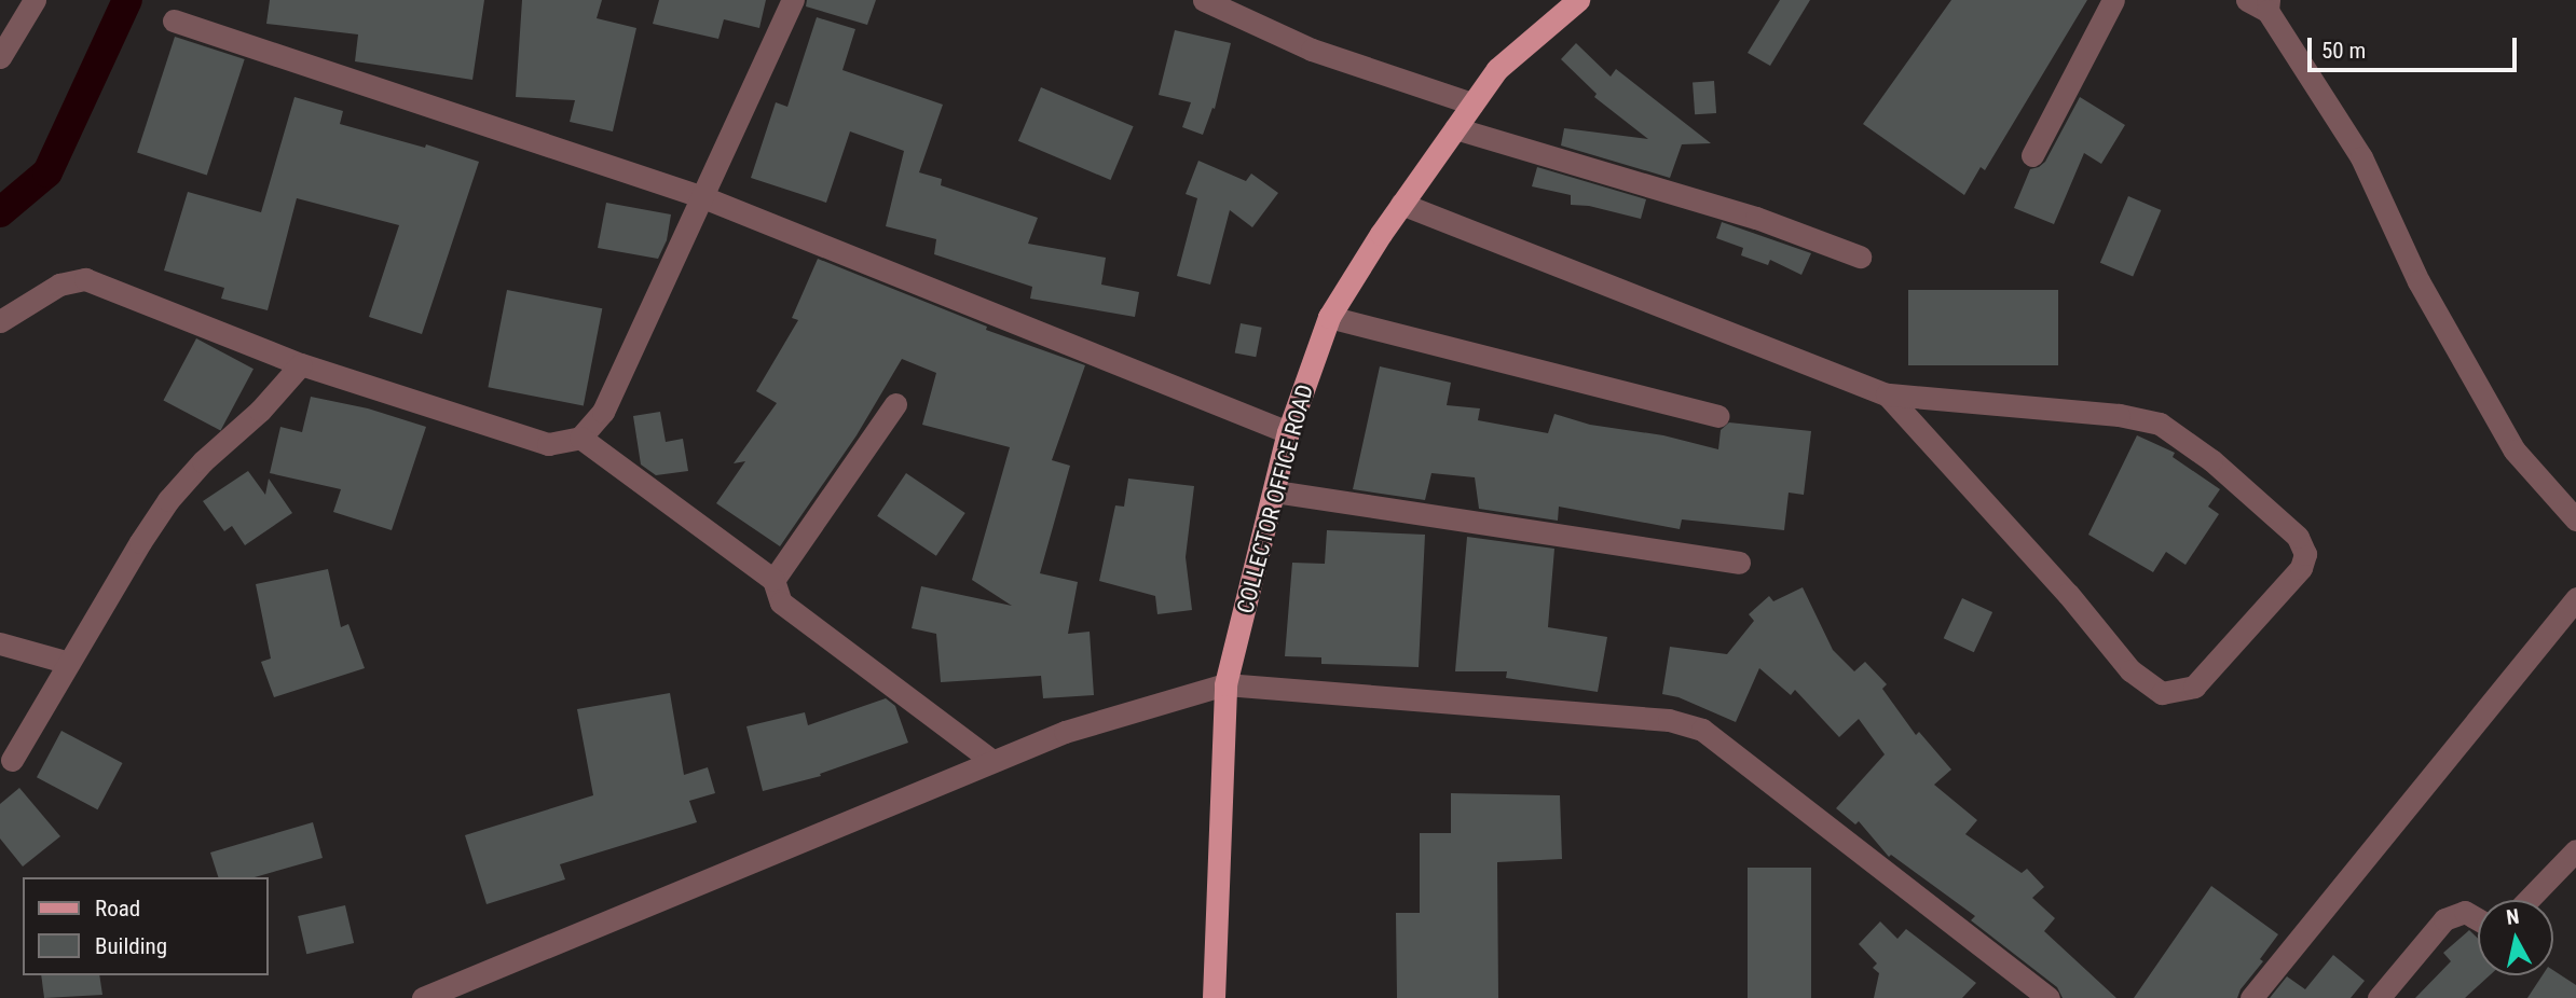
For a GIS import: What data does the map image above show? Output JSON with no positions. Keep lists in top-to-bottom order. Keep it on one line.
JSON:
{"streets":{"main road":["COLLECTOR OFFICE ROAD"]},"legend":["Road","Building"],"scale_bar":"50 m","north":"top"}
